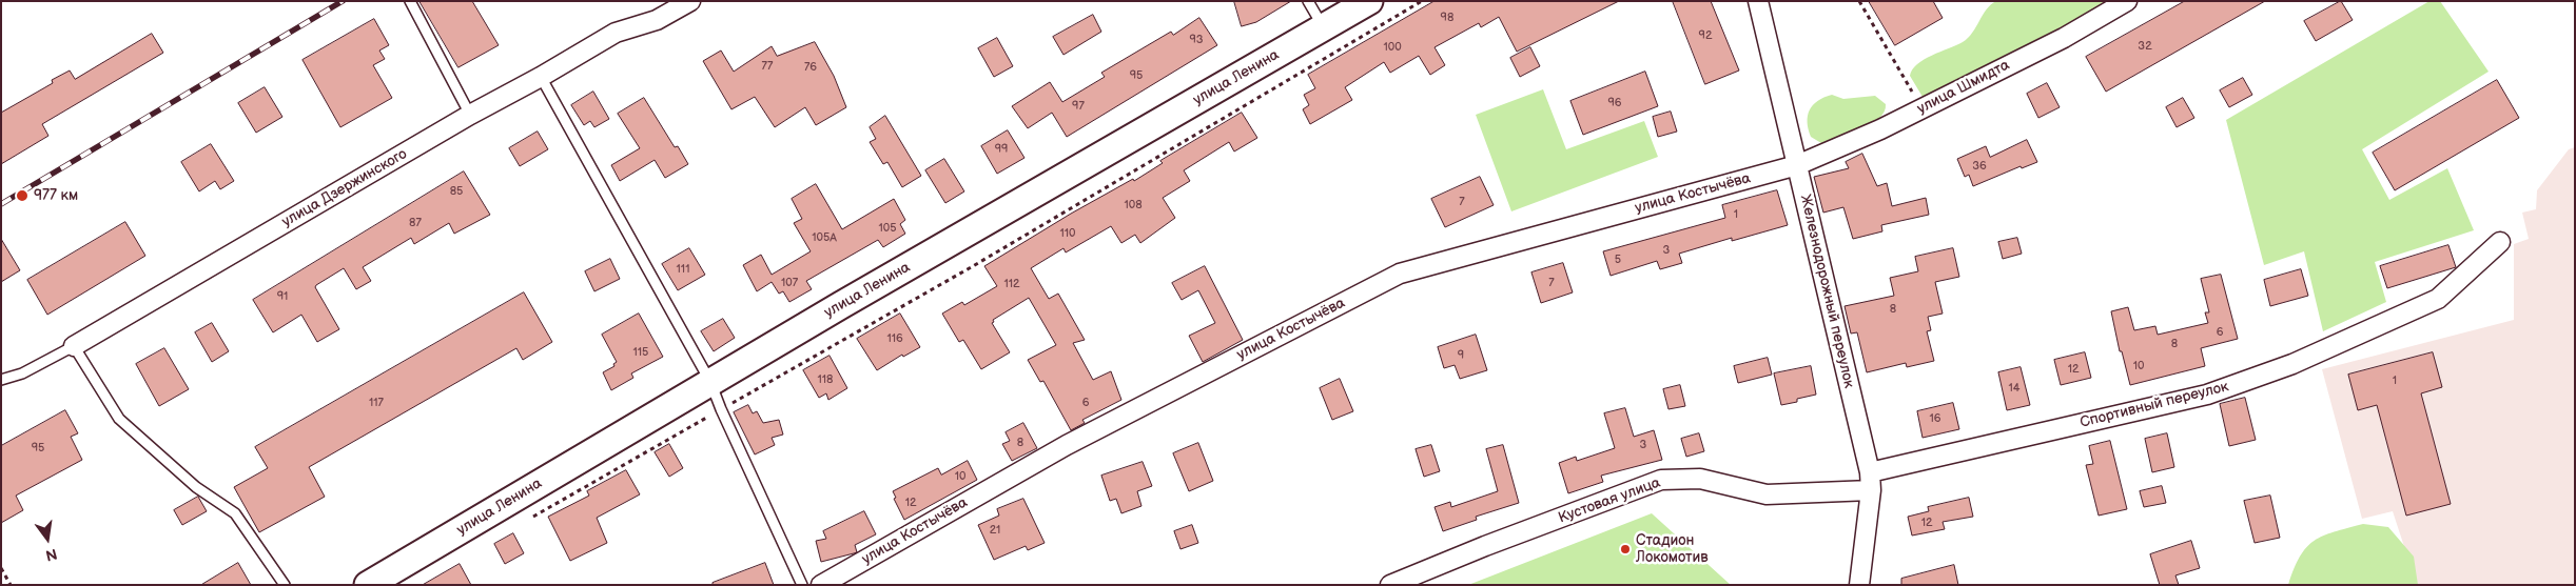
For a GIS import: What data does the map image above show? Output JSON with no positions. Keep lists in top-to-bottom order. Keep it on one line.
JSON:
{"streets":{"main road":["улица Ленина"],"street":["улица Шмидта","улица Дзержинского","улица Костычёва","Железнодорожный переулок","Спортивный переулок","Кустовая улица"]},"crossings":[["улица Шмидта","улица Костычёва"],["улица Шмидта","Железнодорожный переулок"],["улица Костычёва","Железнодорожный переулок"],["Железнодорожный переулок","Спортивный переулок"],["Железнодорожный переулок","Кустовая улица"],["Спортивный переулок","Кустовая улица"]],"places":["977 км","Стадион Локомотив"],"house_numbers":["98","92","93","32","100","77","76","95","96","97","99","36","85","7","108","1","87","105","110","105А","3","5","111","107","7","112","91","8","6","116","8","115","9","10","12","118","1","14","117","6","16","8","3","95","10","12","12","21"],"north":"bottom"}
